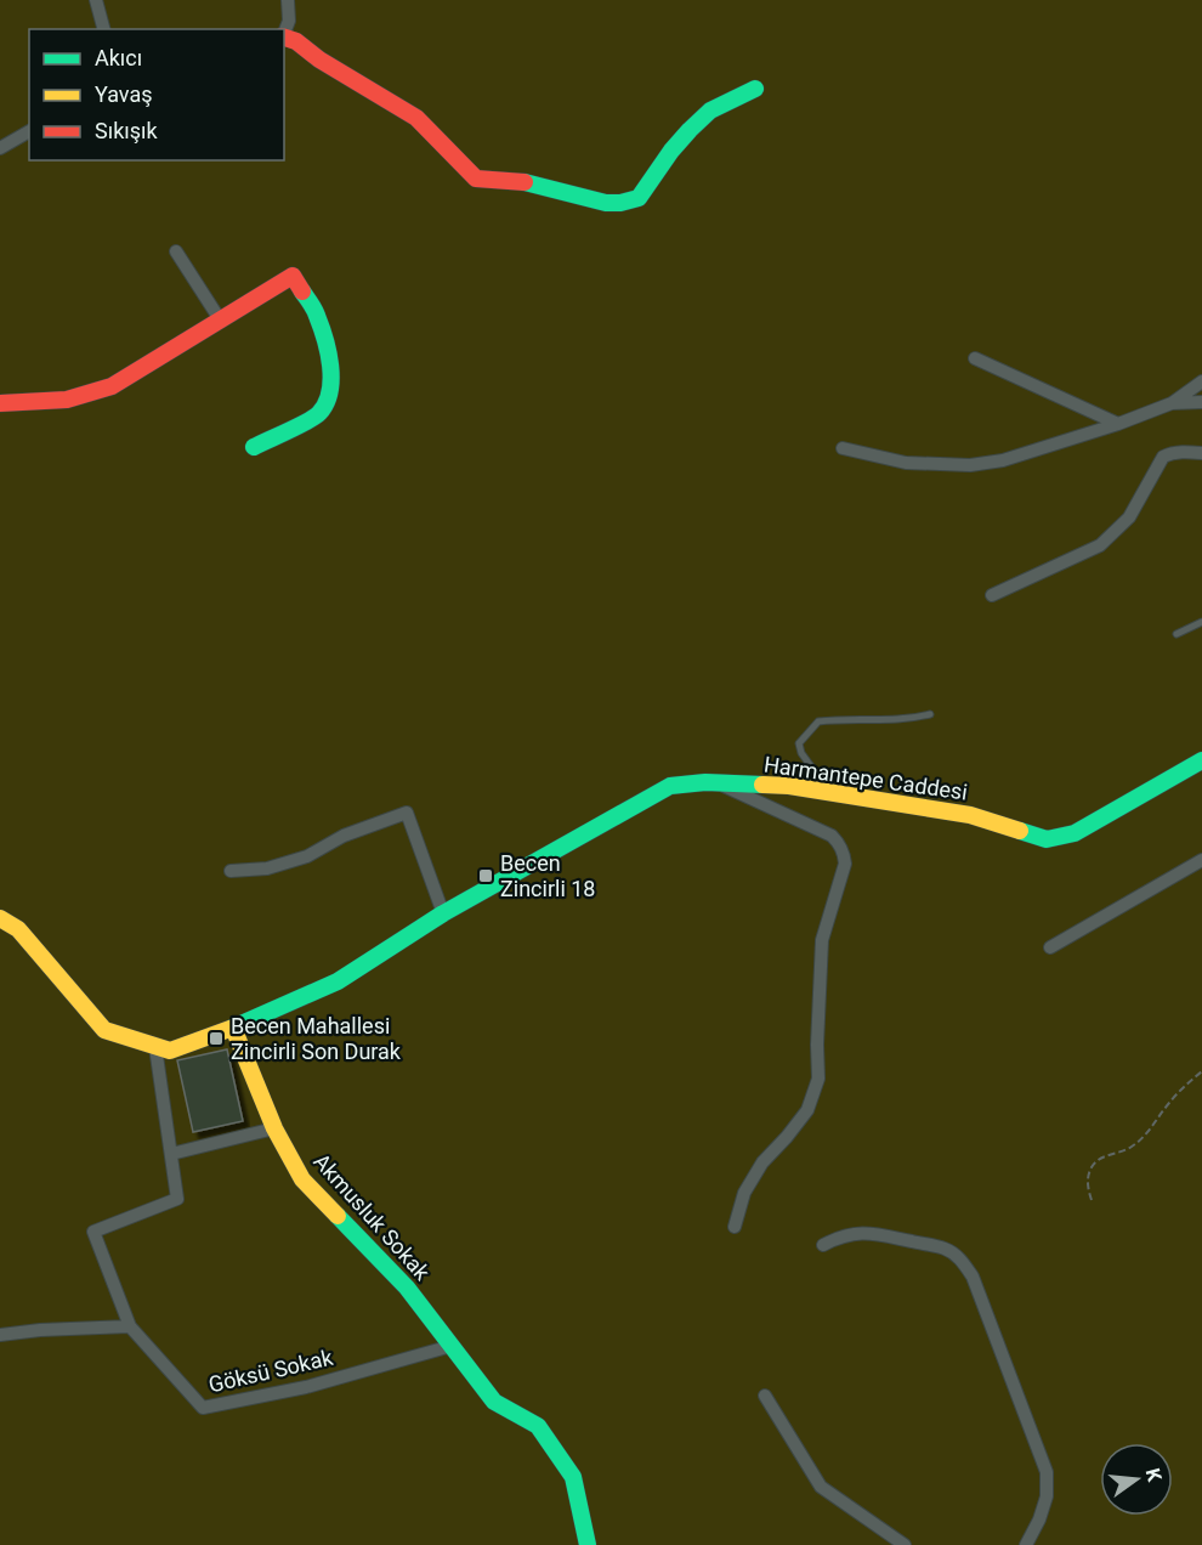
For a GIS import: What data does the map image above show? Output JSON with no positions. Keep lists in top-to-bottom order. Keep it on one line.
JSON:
{"streets":{"street":["Harmantepe Caddesi","Akmusluk Sokak","Göksü Sokak"]},"crossings":[["Harmantepe Caddesi","Akmusluk Sokak"],["Akmusluk Sokak","Göksü Sokak"]],"places":{"transit":["Becen Zincirli 18","Becen Mahallesi Zincirli Son Durak"]},"legend":["Akıcı","Yavaş","Sıkışık"],"north":"right"}
